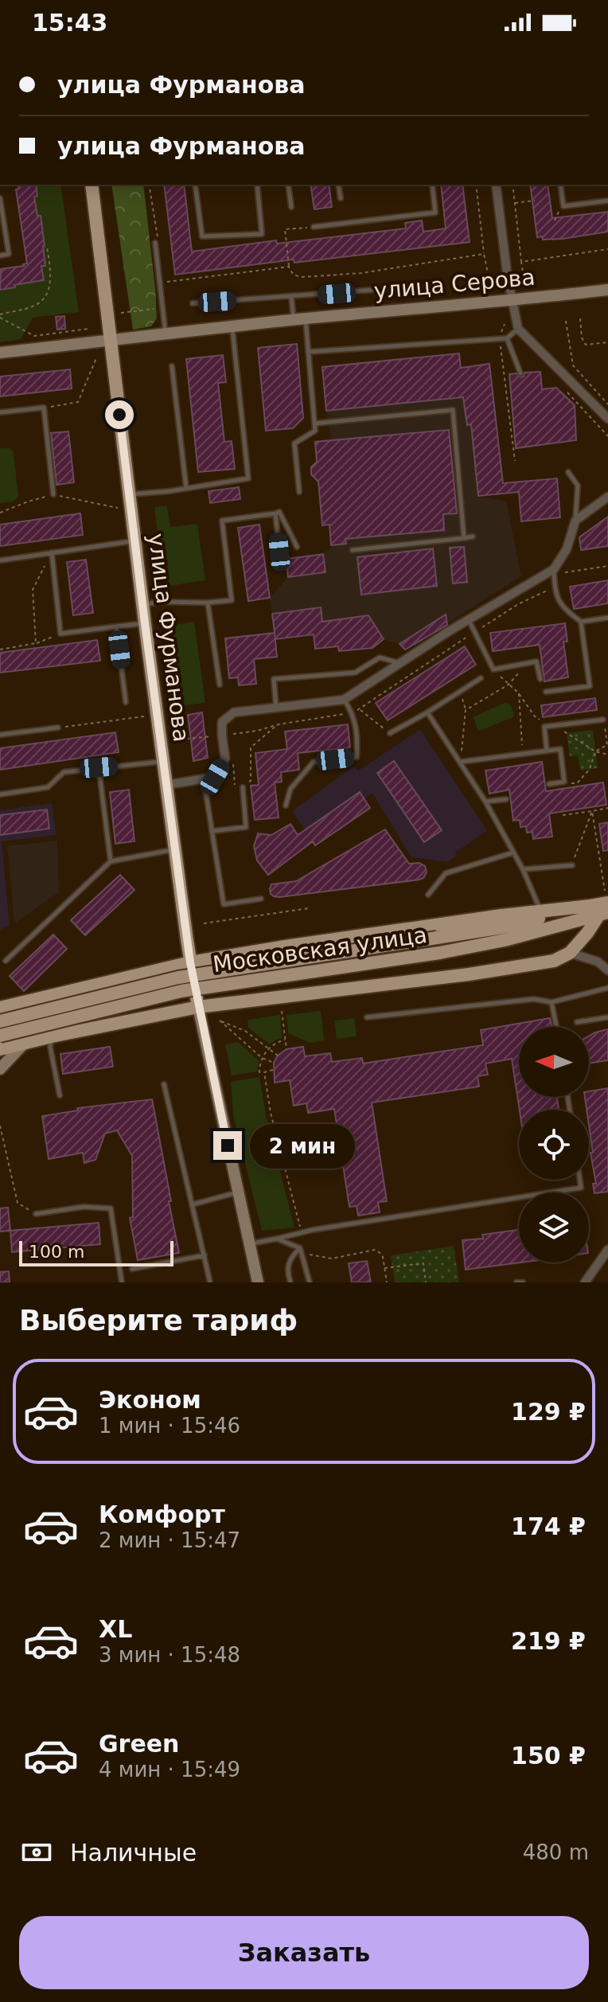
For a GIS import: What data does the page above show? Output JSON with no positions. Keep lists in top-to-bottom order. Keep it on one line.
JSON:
{"streets":{"main road":["улица Фурманова","Московская улица"],"street":["улица Серова"]},"crossings":[["улица Серова","улица Фурманова"],["улица Фурманова","Московская улица"]],"scale_bar":"100 m","north":"left","page":{"status":"15:43","banner":["улица Фурманова","улица Фурманова"],"bubble":"2 мин","scale":"100 m","heading":"Выберите тариф","list":[{"name":"Эконом","note":"1 мин · 15:46","value":"129 ₽"},{"name":"Комфорт","note":"2 мин · 15:47","value":"174 ₽"},{"name":"XL","note":"3 мин · 15:48","value":"219 ₽"},{"name":"Green","note":"4 мин · 15:49","value":"150 ₽"}],"pay":["Наличные","480 m"],"buttons":"Заказать"}}
